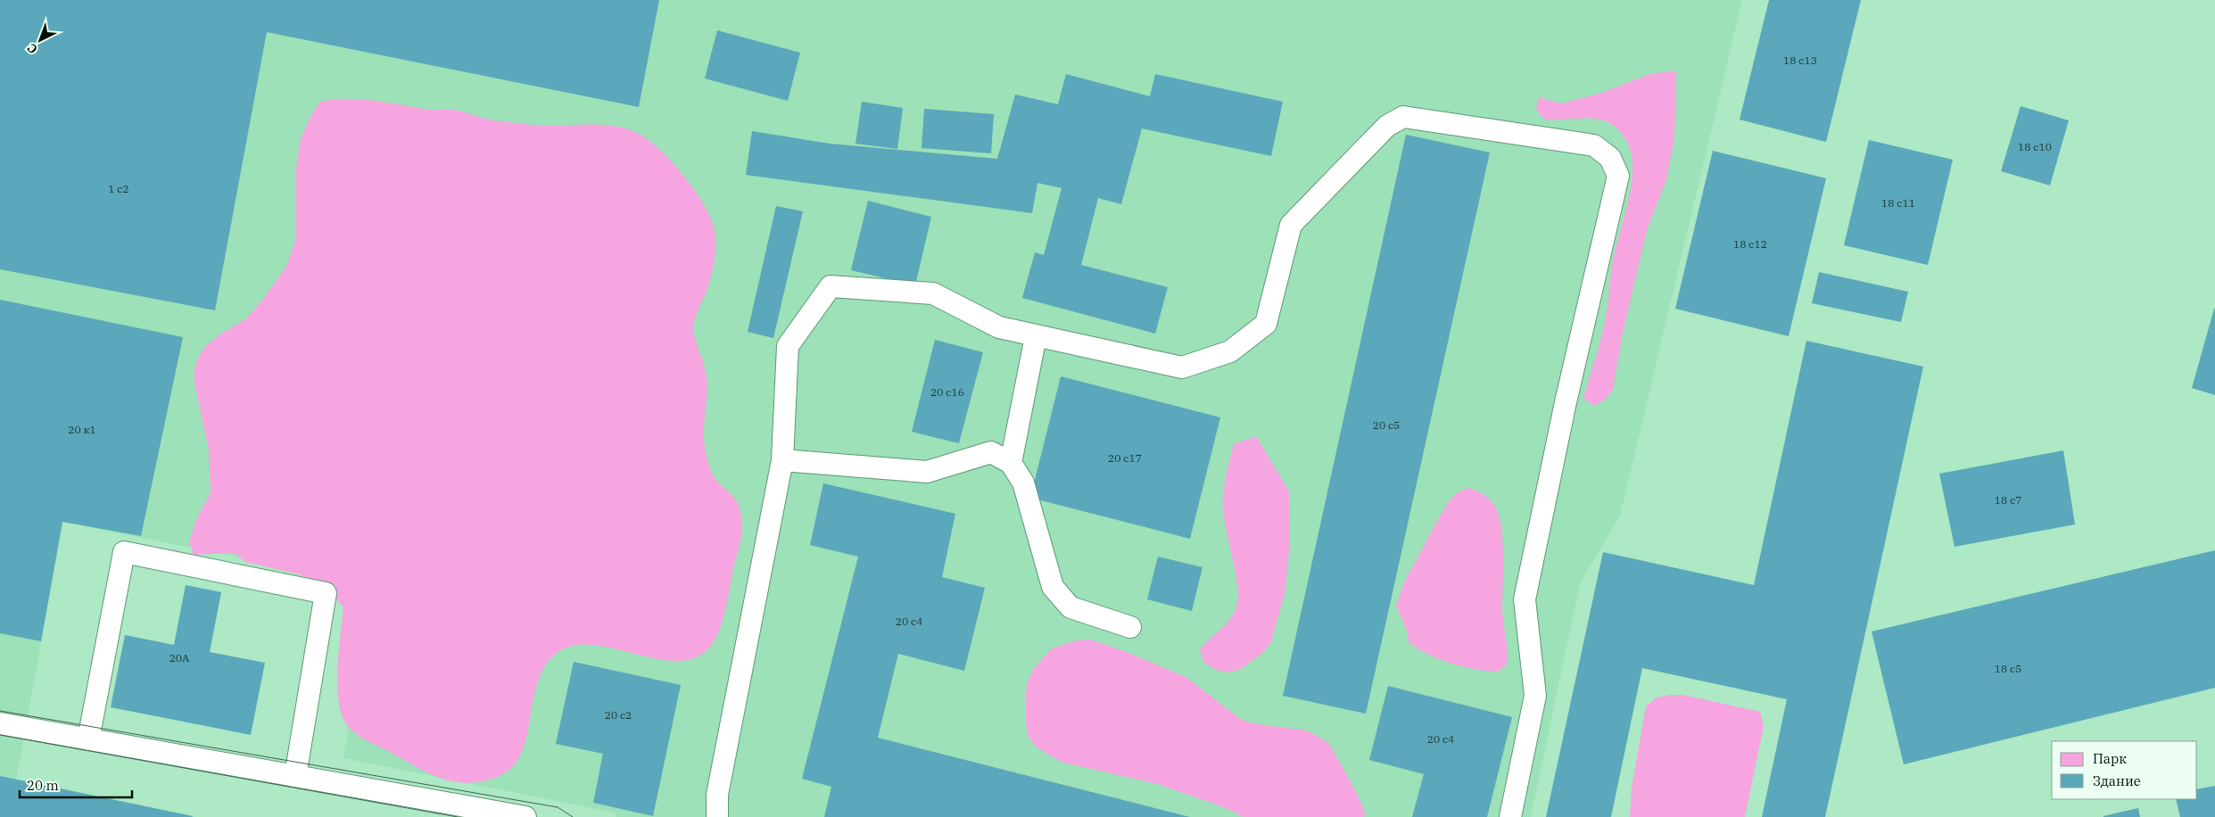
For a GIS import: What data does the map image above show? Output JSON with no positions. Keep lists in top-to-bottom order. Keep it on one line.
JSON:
{"house_numbers":["18 с13","18 с10","1 с2","18 с11","18 с12","20 с16","20 с5","20 к1","20 с17","18 с7","20 c4","20А","18 с5","20 с2","20 c4"],"legend":["Парк","Здание"],"scale_bar":"20 m","north":"bottom left"}
